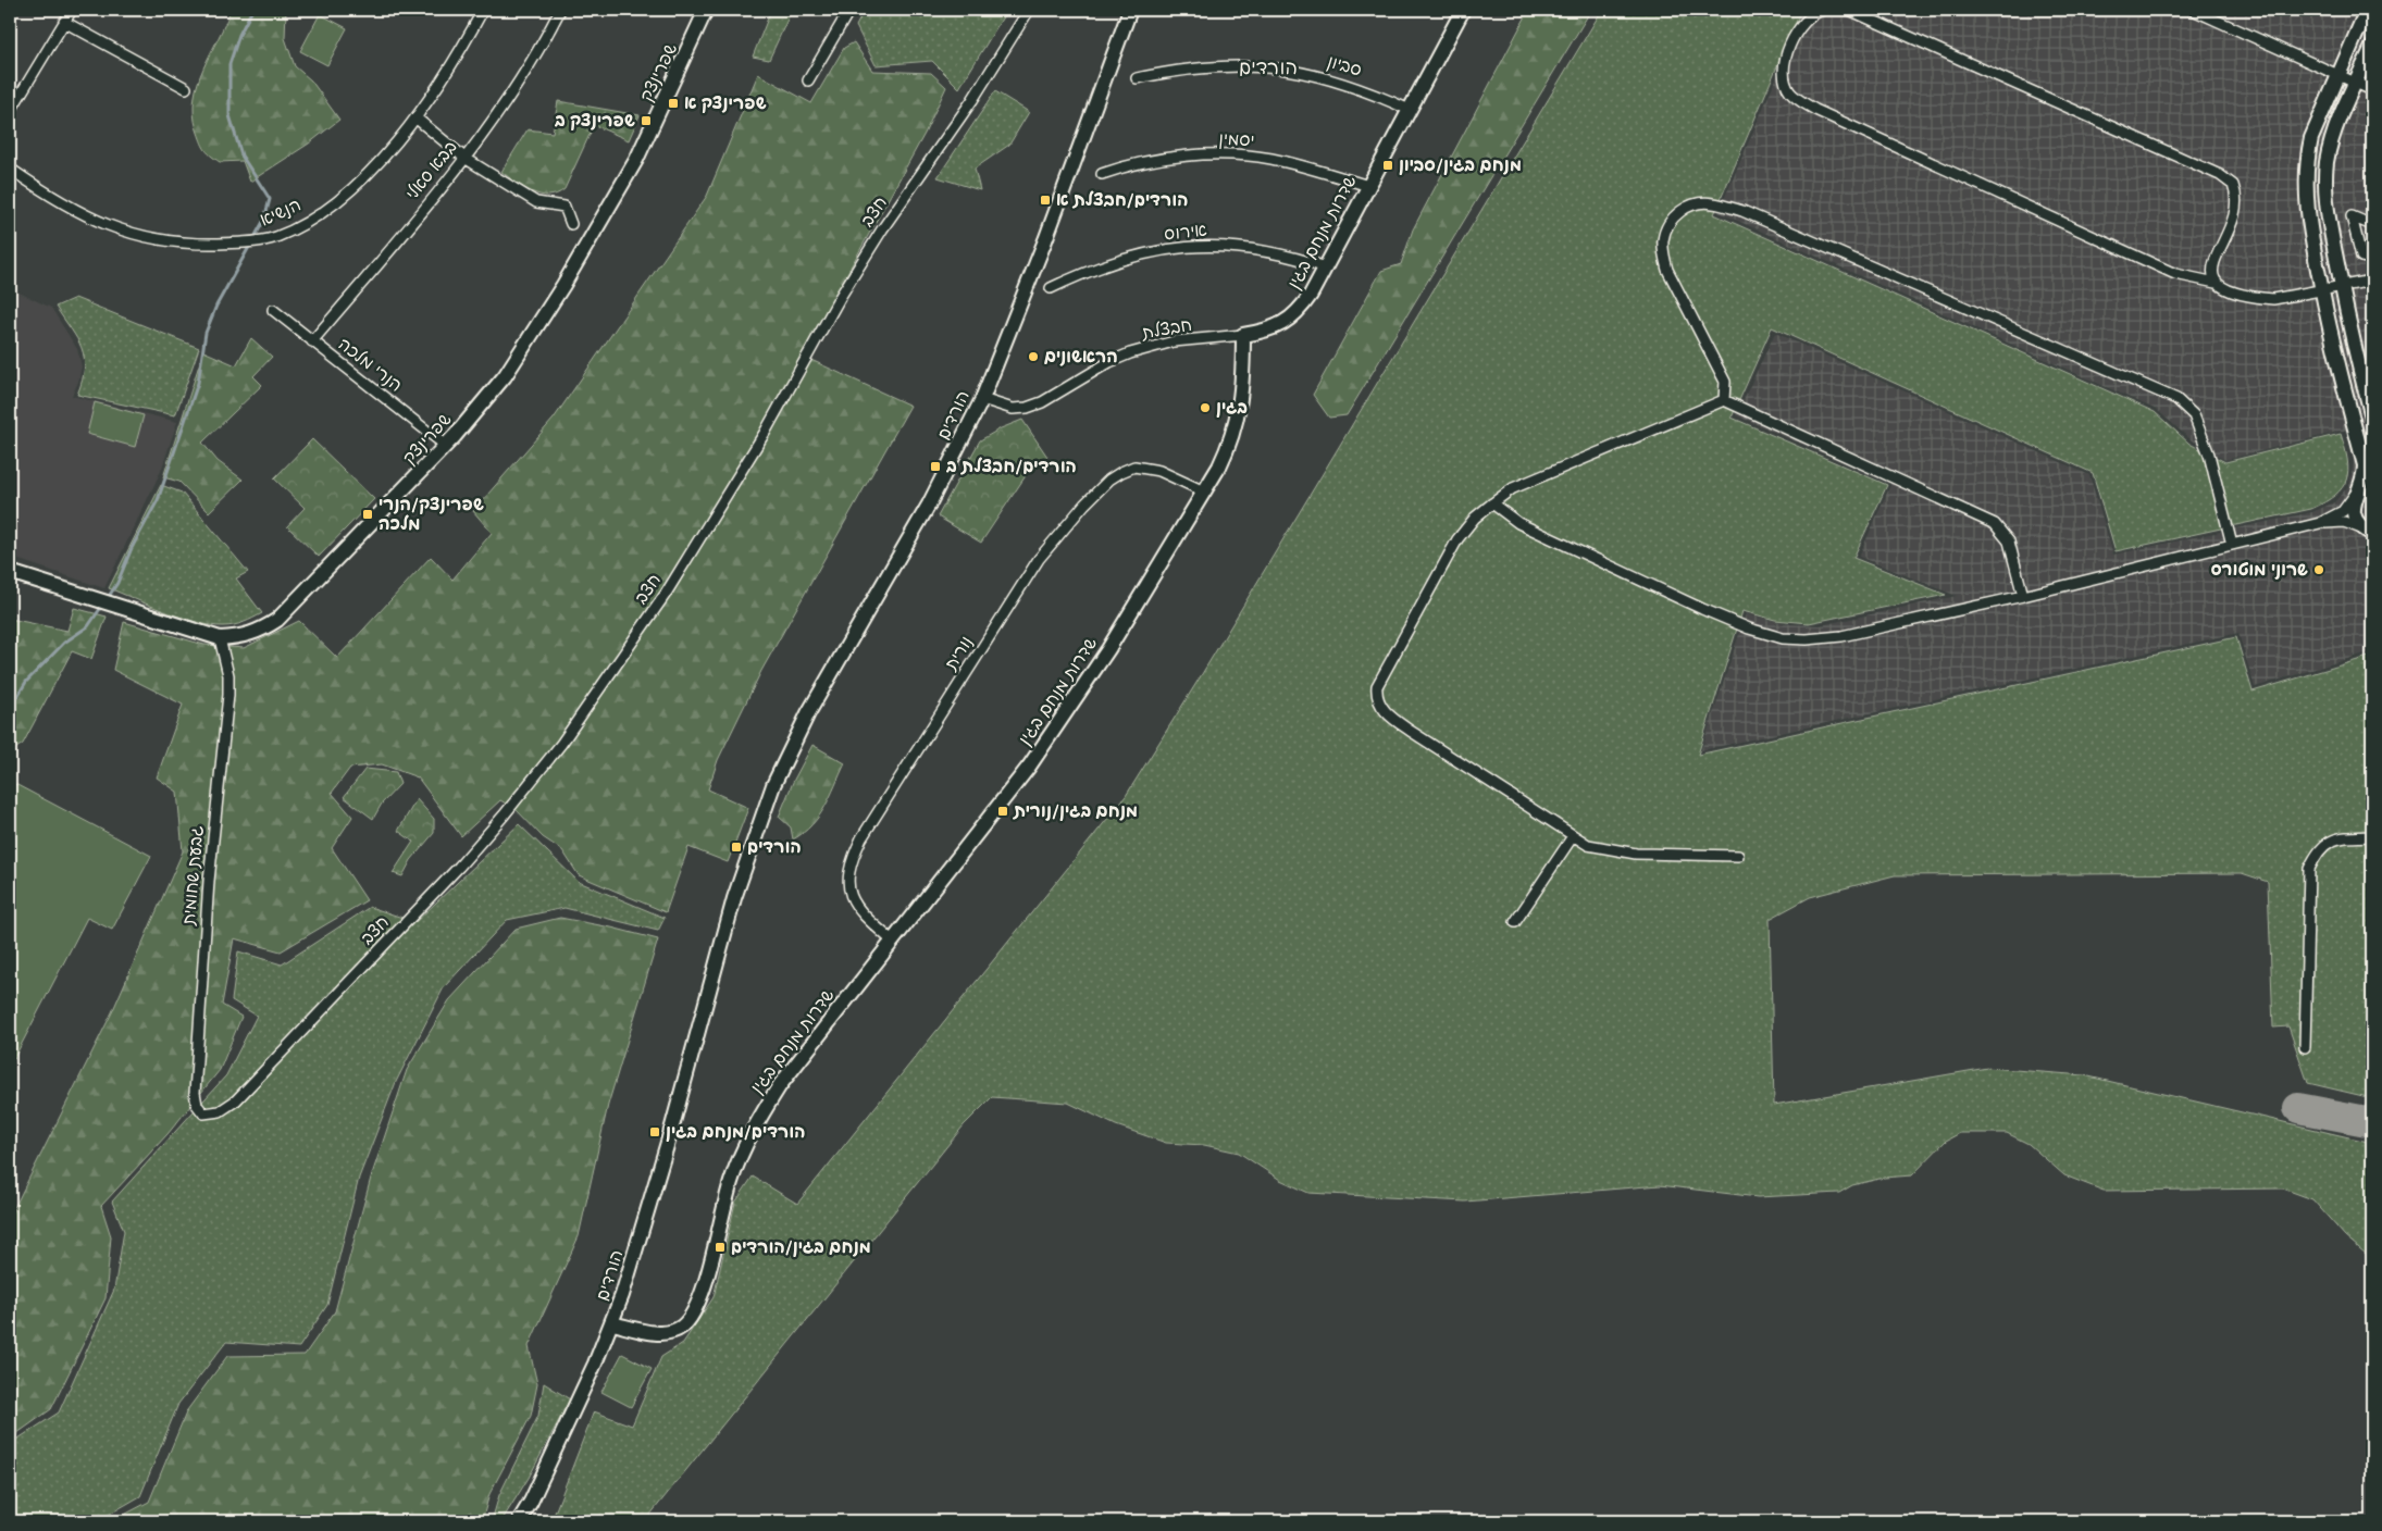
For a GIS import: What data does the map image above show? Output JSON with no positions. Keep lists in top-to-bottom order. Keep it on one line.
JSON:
{"streets":{"street":["סביון","שפרינצק","יסמין","בבא סאלי","חצב","הנשיא","אירוס","שדרות מנחם בגין","חבצלת","הנרי מלכה","הורדים","נורית","גבעת שחומית"]},"crossings":[["סביון","שדרות מנחם בגין"],["שפרינצק","הנרי מלכה"],["שפרינצק","גבעת שחומית"],["יסמין","שדרות מנחם בגין"],["בבא סאלי","הנרי מלכה"],["חצב","גבעת שחומית"],["אירוס","שדרות מנחם בגין"],["שדרות מנחם בגין","חבצלת"],["שדרות מנחם בגין","הורדים"],["שדרות מנחם בגין","נורית"],["חבצלת","הורדים"]],"districts":["הורדים"],"places":{"transit":["שפרינצק א","שפרינצק ב","מנחם בגין/סביון","הורדים/חבצלת א","הורדים/חבצלת ב","שפרינצק/הנרי מלכה","מנחם בגין/נורית","הורדים","הורדים/מנחם בגין","מנחם בגין/הורדים"],"other":["הראשונים","בגין","שרוני מוטורס"]}}
